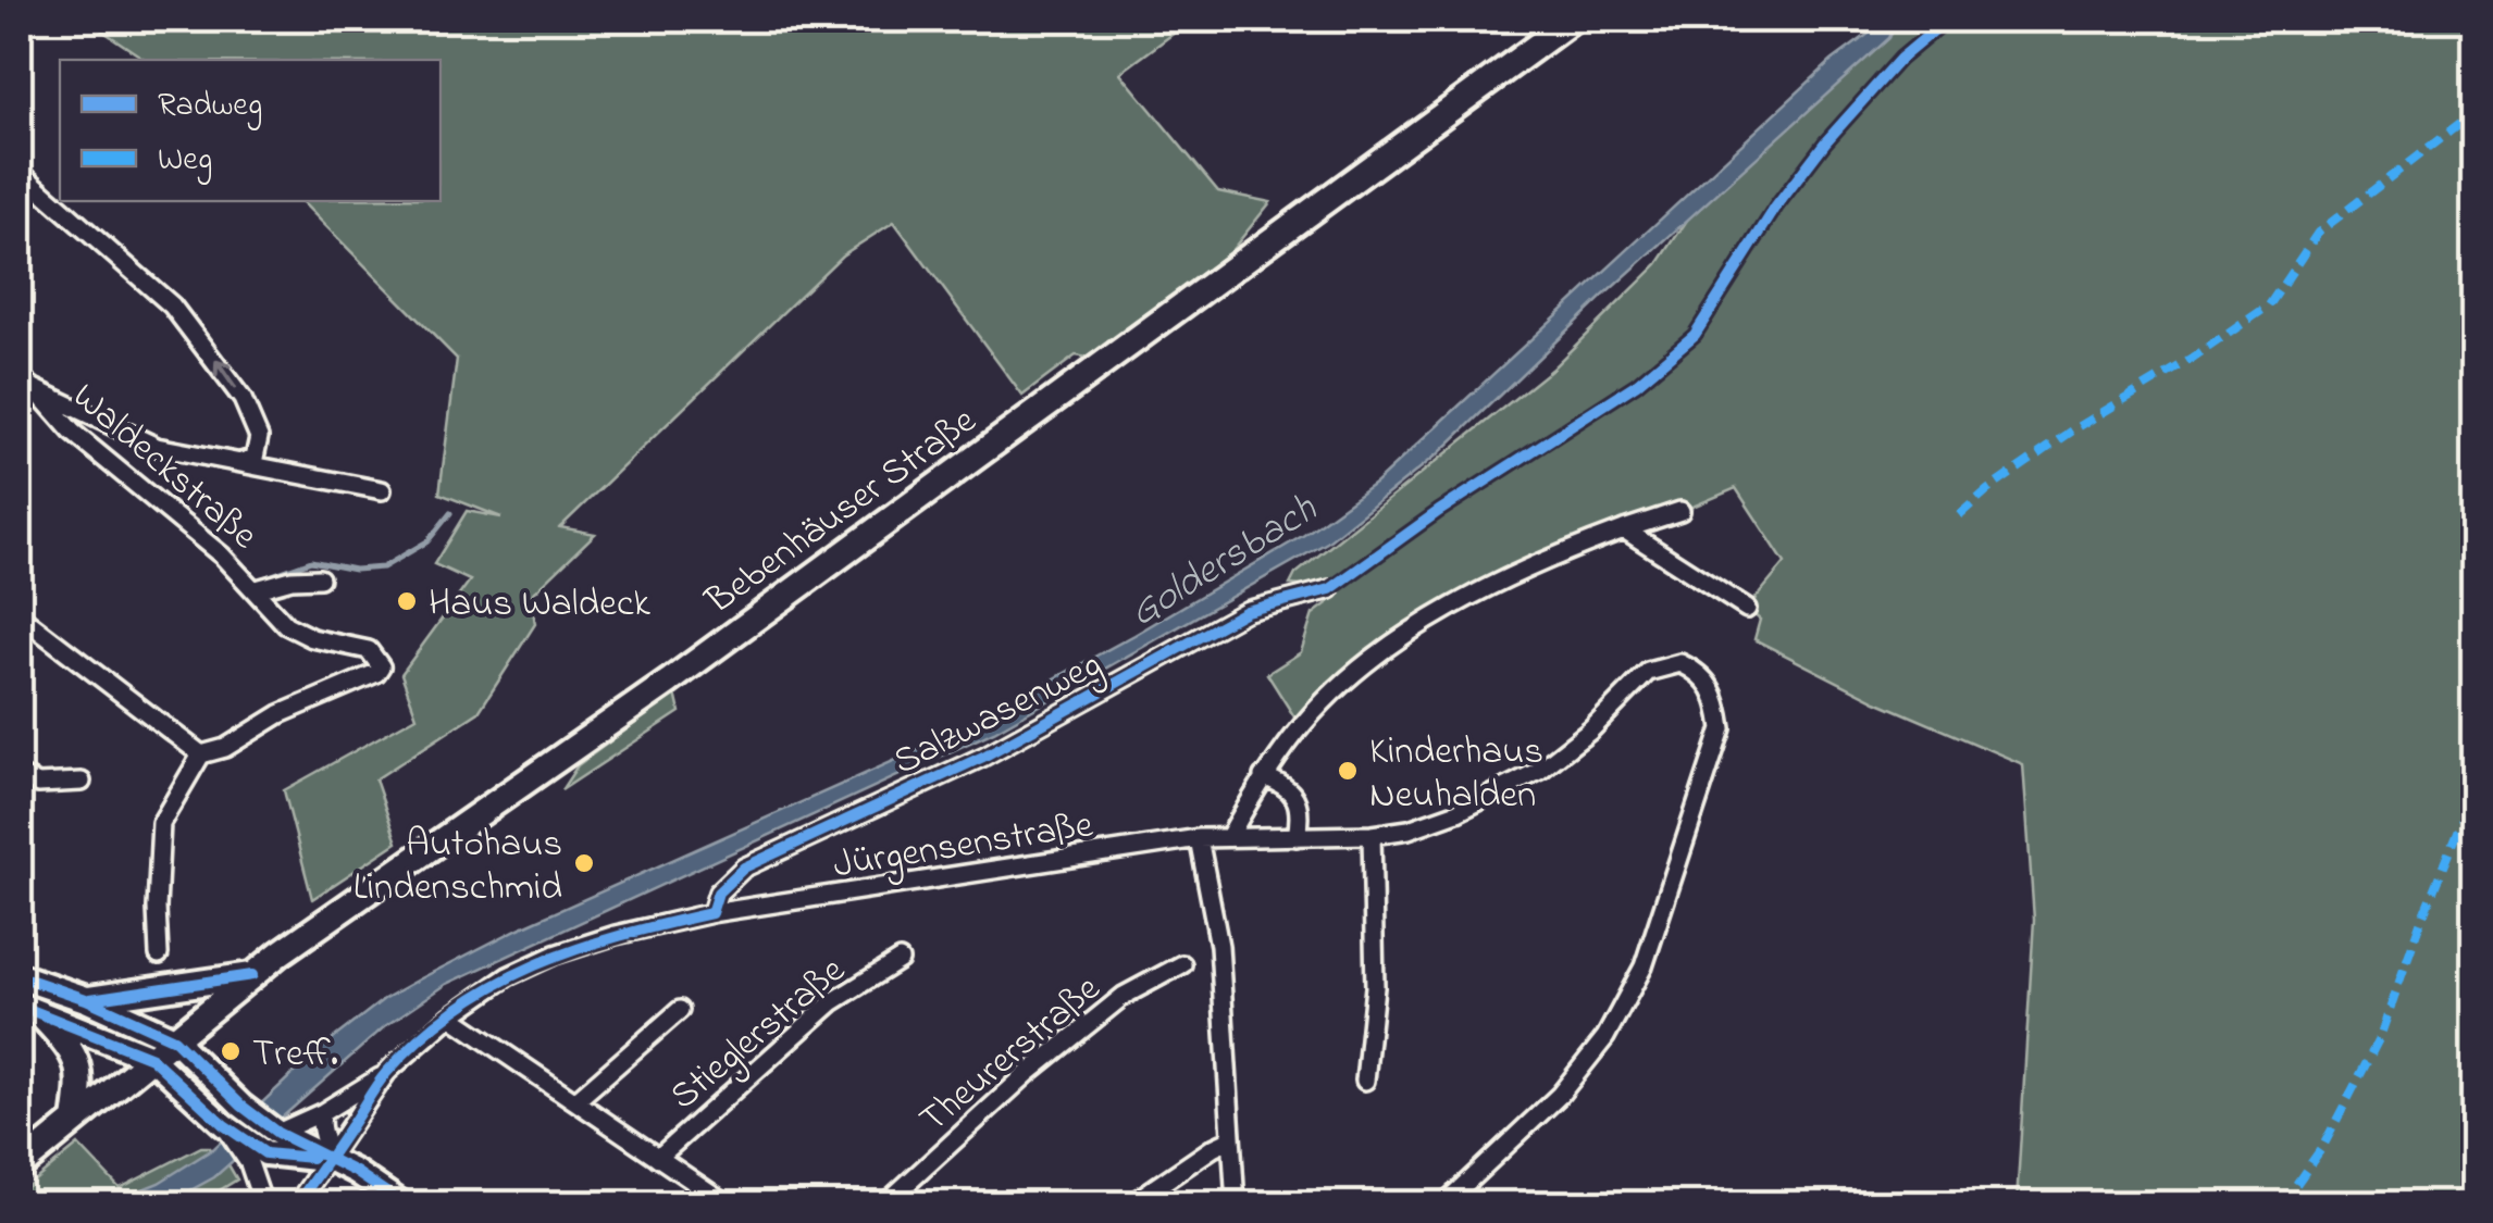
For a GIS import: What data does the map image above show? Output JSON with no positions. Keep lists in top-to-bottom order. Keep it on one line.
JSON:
{"streets":{"main road":["Bebenhäuser Straße"],"street":["Waldeckstraße","Salzwasenweg","Jürgensenstraße","Stieglerstraße","Theurerstraße"]},"crossings":[["Salzwasenweg","Jürgensenstraße"]],"water":["Goldersbach"],"places":["Haus Waldeck","Kinderhaus Neuhalden","Autohaus Lindenschmid","Treff."],"legend":["Radweg","Weg"]}
